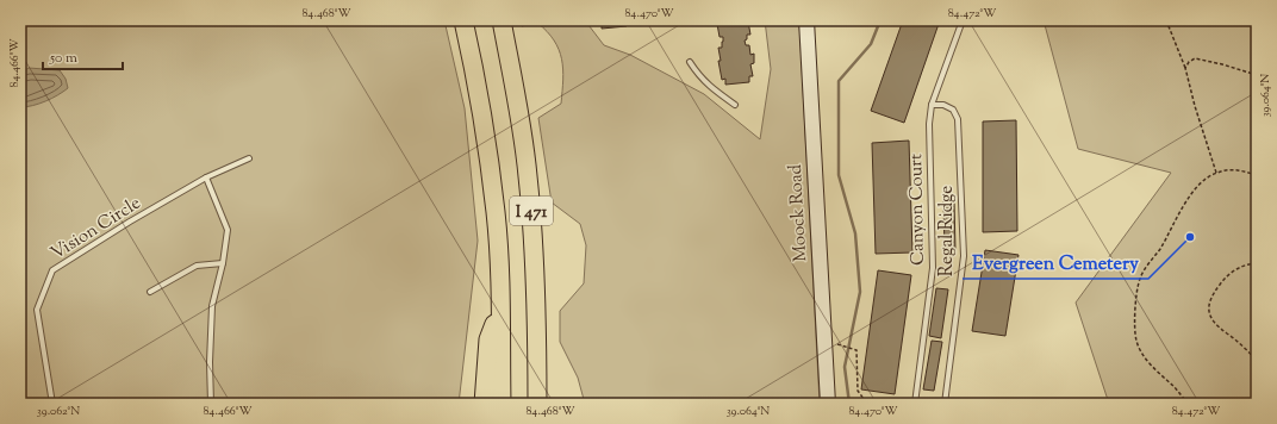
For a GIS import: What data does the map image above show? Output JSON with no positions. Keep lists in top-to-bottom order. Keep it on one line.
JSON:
{"streets":{"highway":["I 471"],"main road":["Moock Road"],"lane":["Canyon Court","Vision Circle","Regal Ridge"]},"crossings":[["Canyon Court","Regal Ridge"]],"places":["Evergreen Cemetery"],"scale_bar":"50 m","coordinates":["84.468°W","84.470°W","84.472°W","84.466°W","39.064°N","39.062°N"]}
